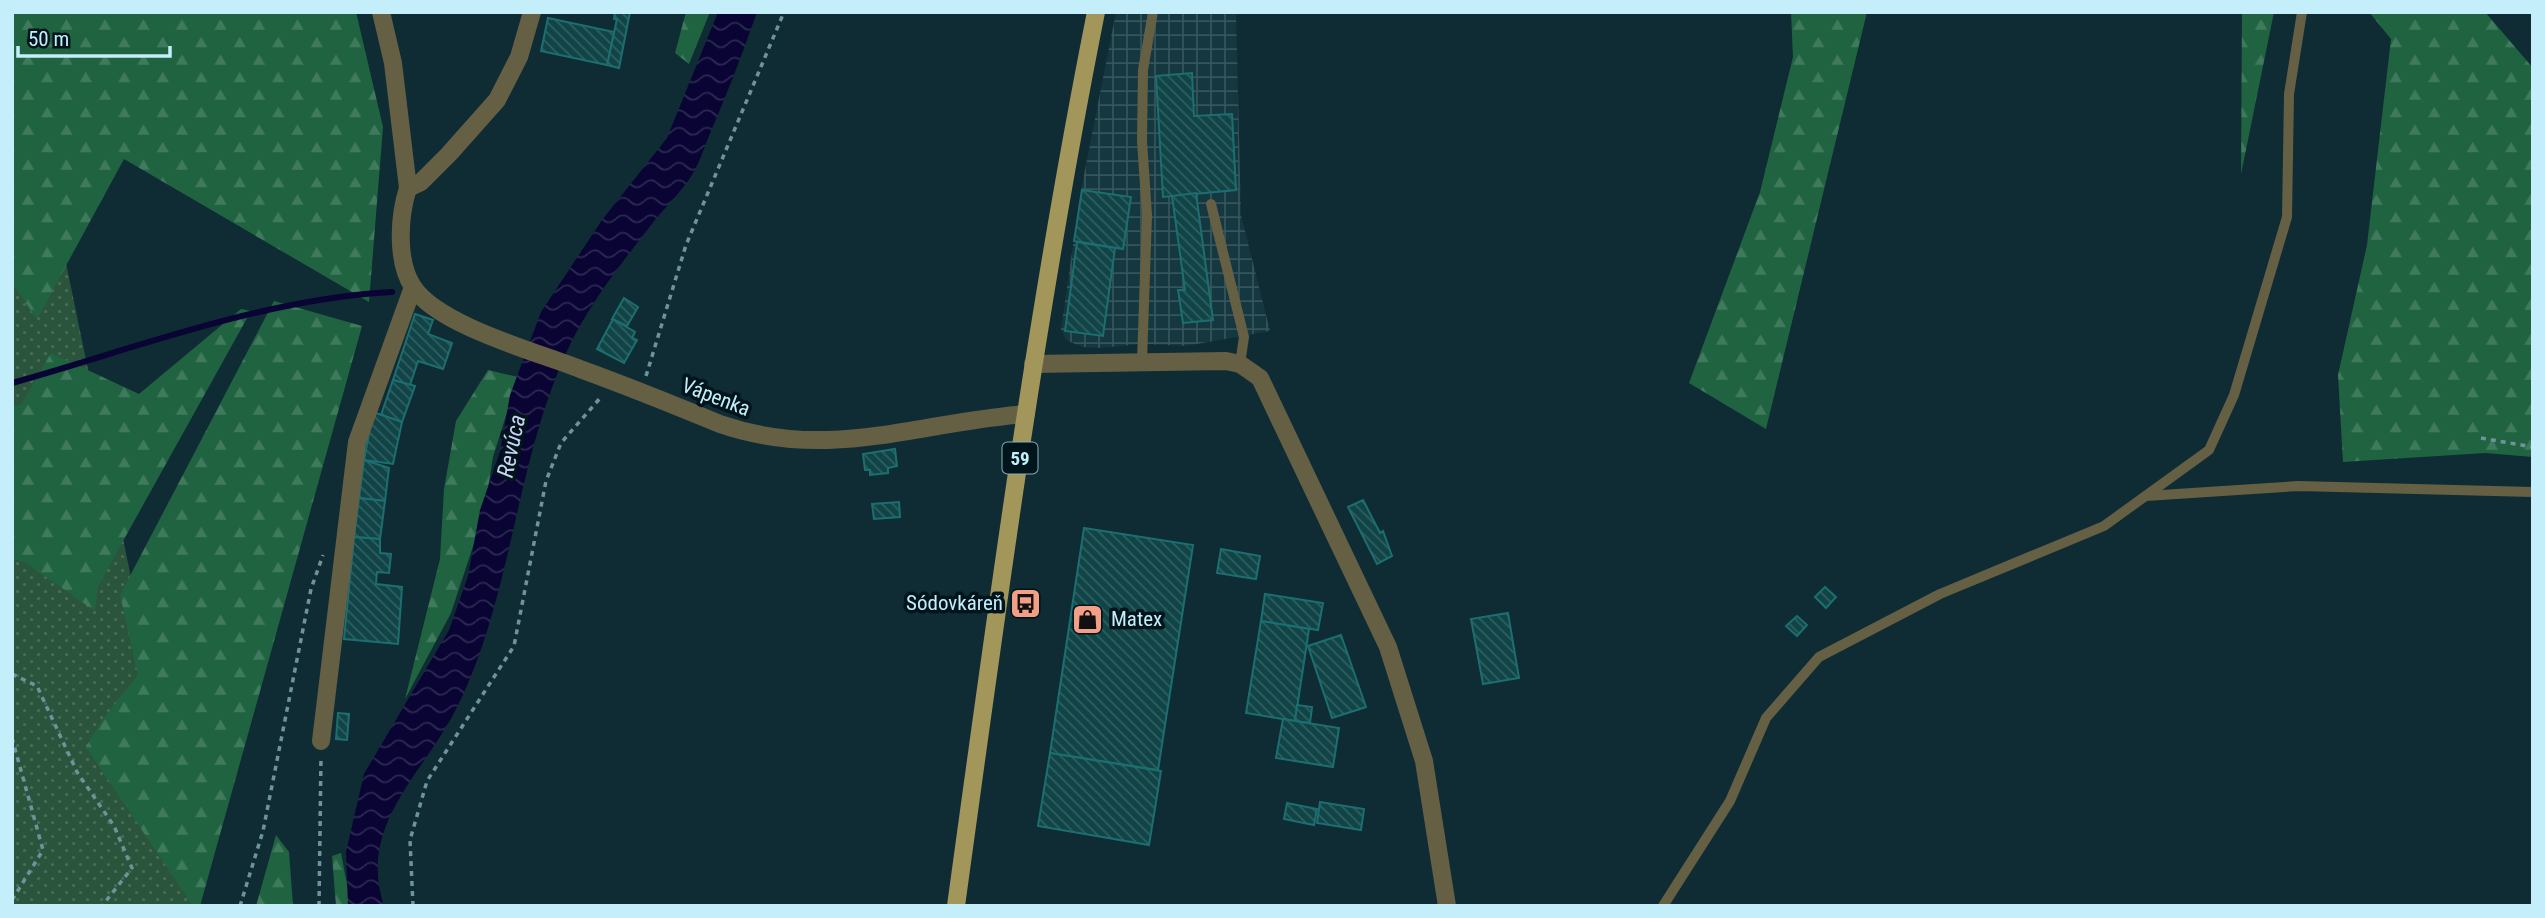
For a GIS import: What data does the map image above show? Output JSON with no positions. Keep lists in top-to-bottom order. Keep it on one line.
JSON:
{"streets":{"main road":["59"],"street":["Vápenka"]},"crossings":[["Vápenka","59"]],"water":["Revúca"],"places":{"bus stop":["Sódovkáreň"],"shop":["Matex"]},"scale_bar":"50 m"}
